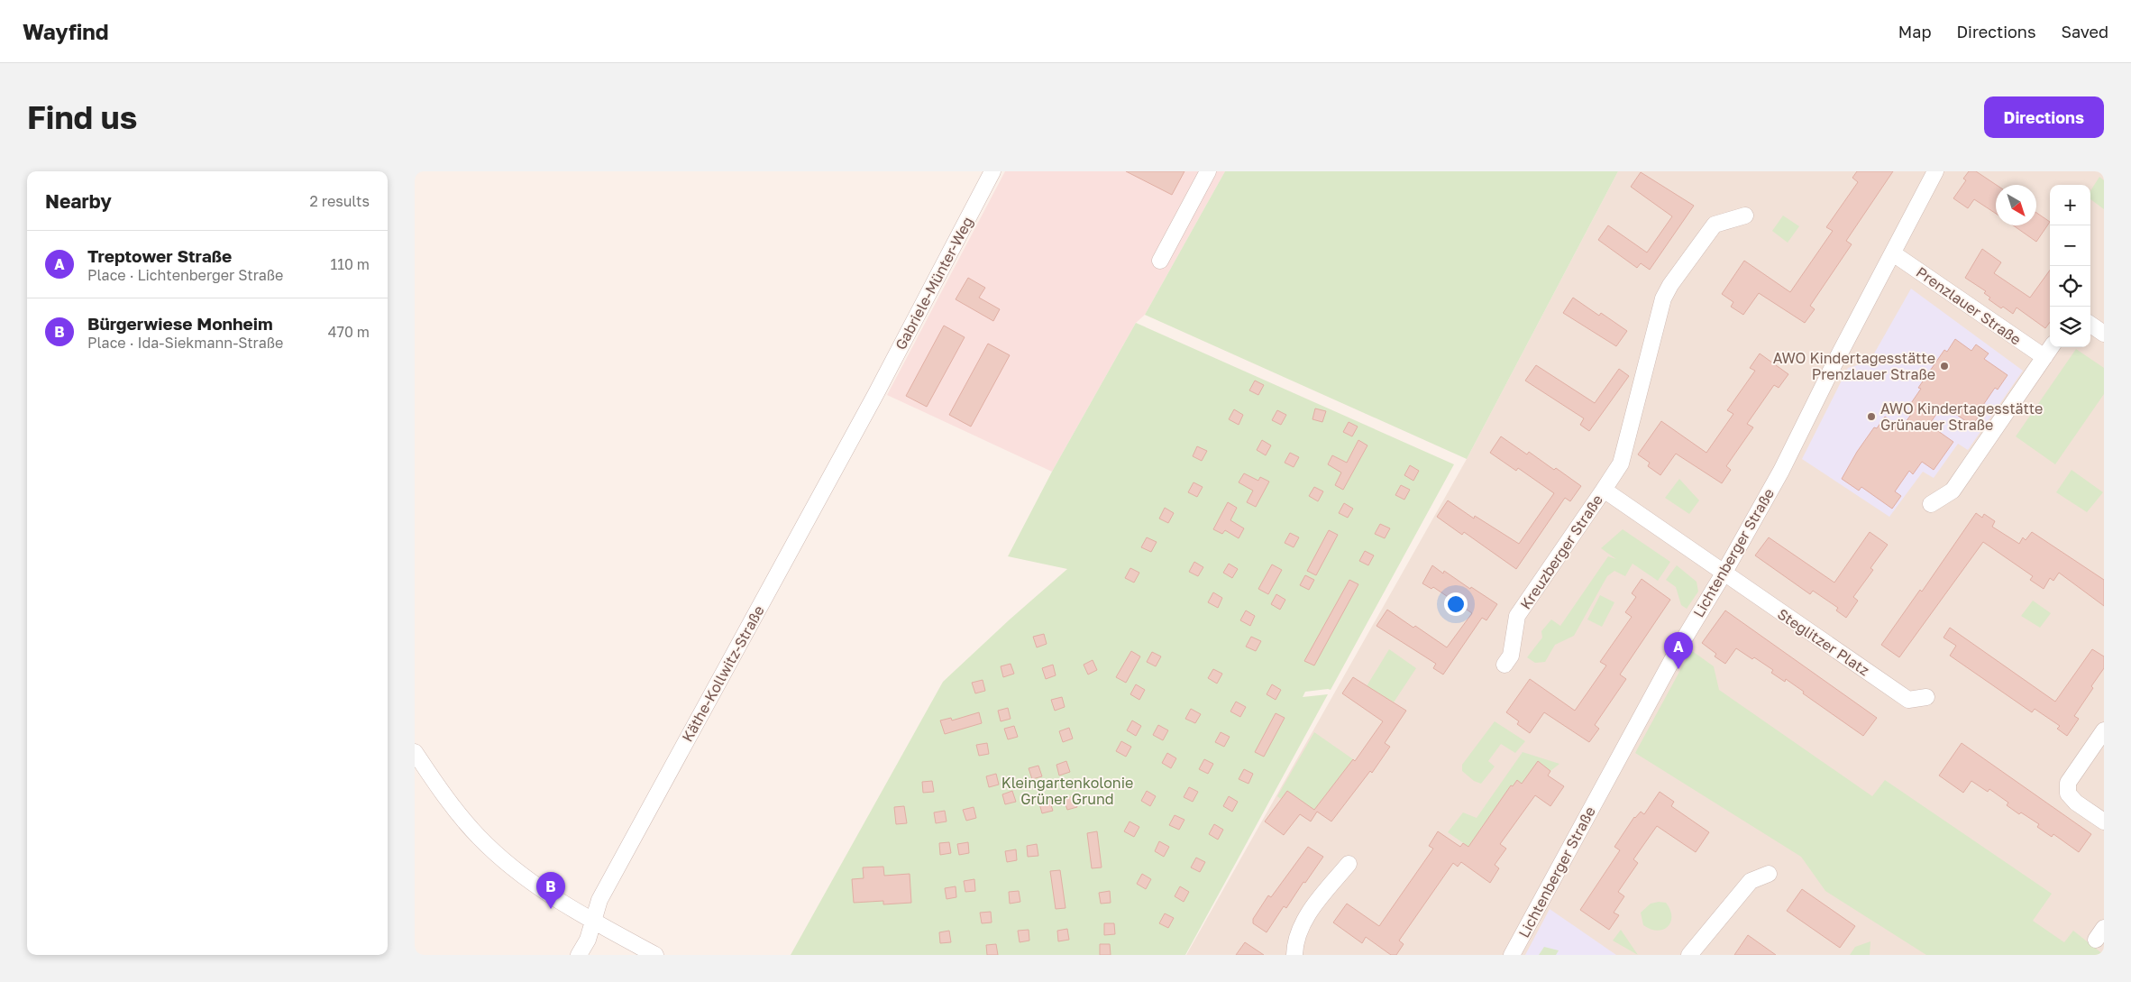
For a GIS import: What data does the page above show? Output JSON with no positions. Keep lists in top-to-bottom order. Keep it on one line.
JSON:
{"streets":{"street":["Gabriele-Münter-Weg","Prenzlauer Straße","Kreuzberger Straße","Lichtenberger Straße","Steglitzer Platz","Käthe-Kollwitz-Straße"]},"crossings":[["Gabriele-Münter-Weg","Käthe-Kollwitz-Straße"],["Prenzlauer Straße","Lichtenberger Straße"],["Kreuzberger Straße","Steglitzer Platz"],["Lichtenberger Straße","Steglitzer Platz"]],"parks":["Kleingartenkolonie Grüner Grund"],"places":["AWO Kindertagesstätte Prenzlauer Straße","AWO Kindertagesstätte Grünauer Straße"],"north":"bottom right","page":{"header":"Wayfind","nav":["Map","Directions","Saved"],"buttons":"Directions","title":"Find us","heading":["Nearby","2 results"],"map_buttons":["+","−"],"list":[{"mark":"A","name":"Treptower Straße","note":"Place · Lichtenberger Straße","value":"110 m"},{"mark":"B","name":"Bürgerwiese Monheim","note":"Place · Ida-Siekmann-Straße","value":"470 m"}],"pins":["A","B"]}}
